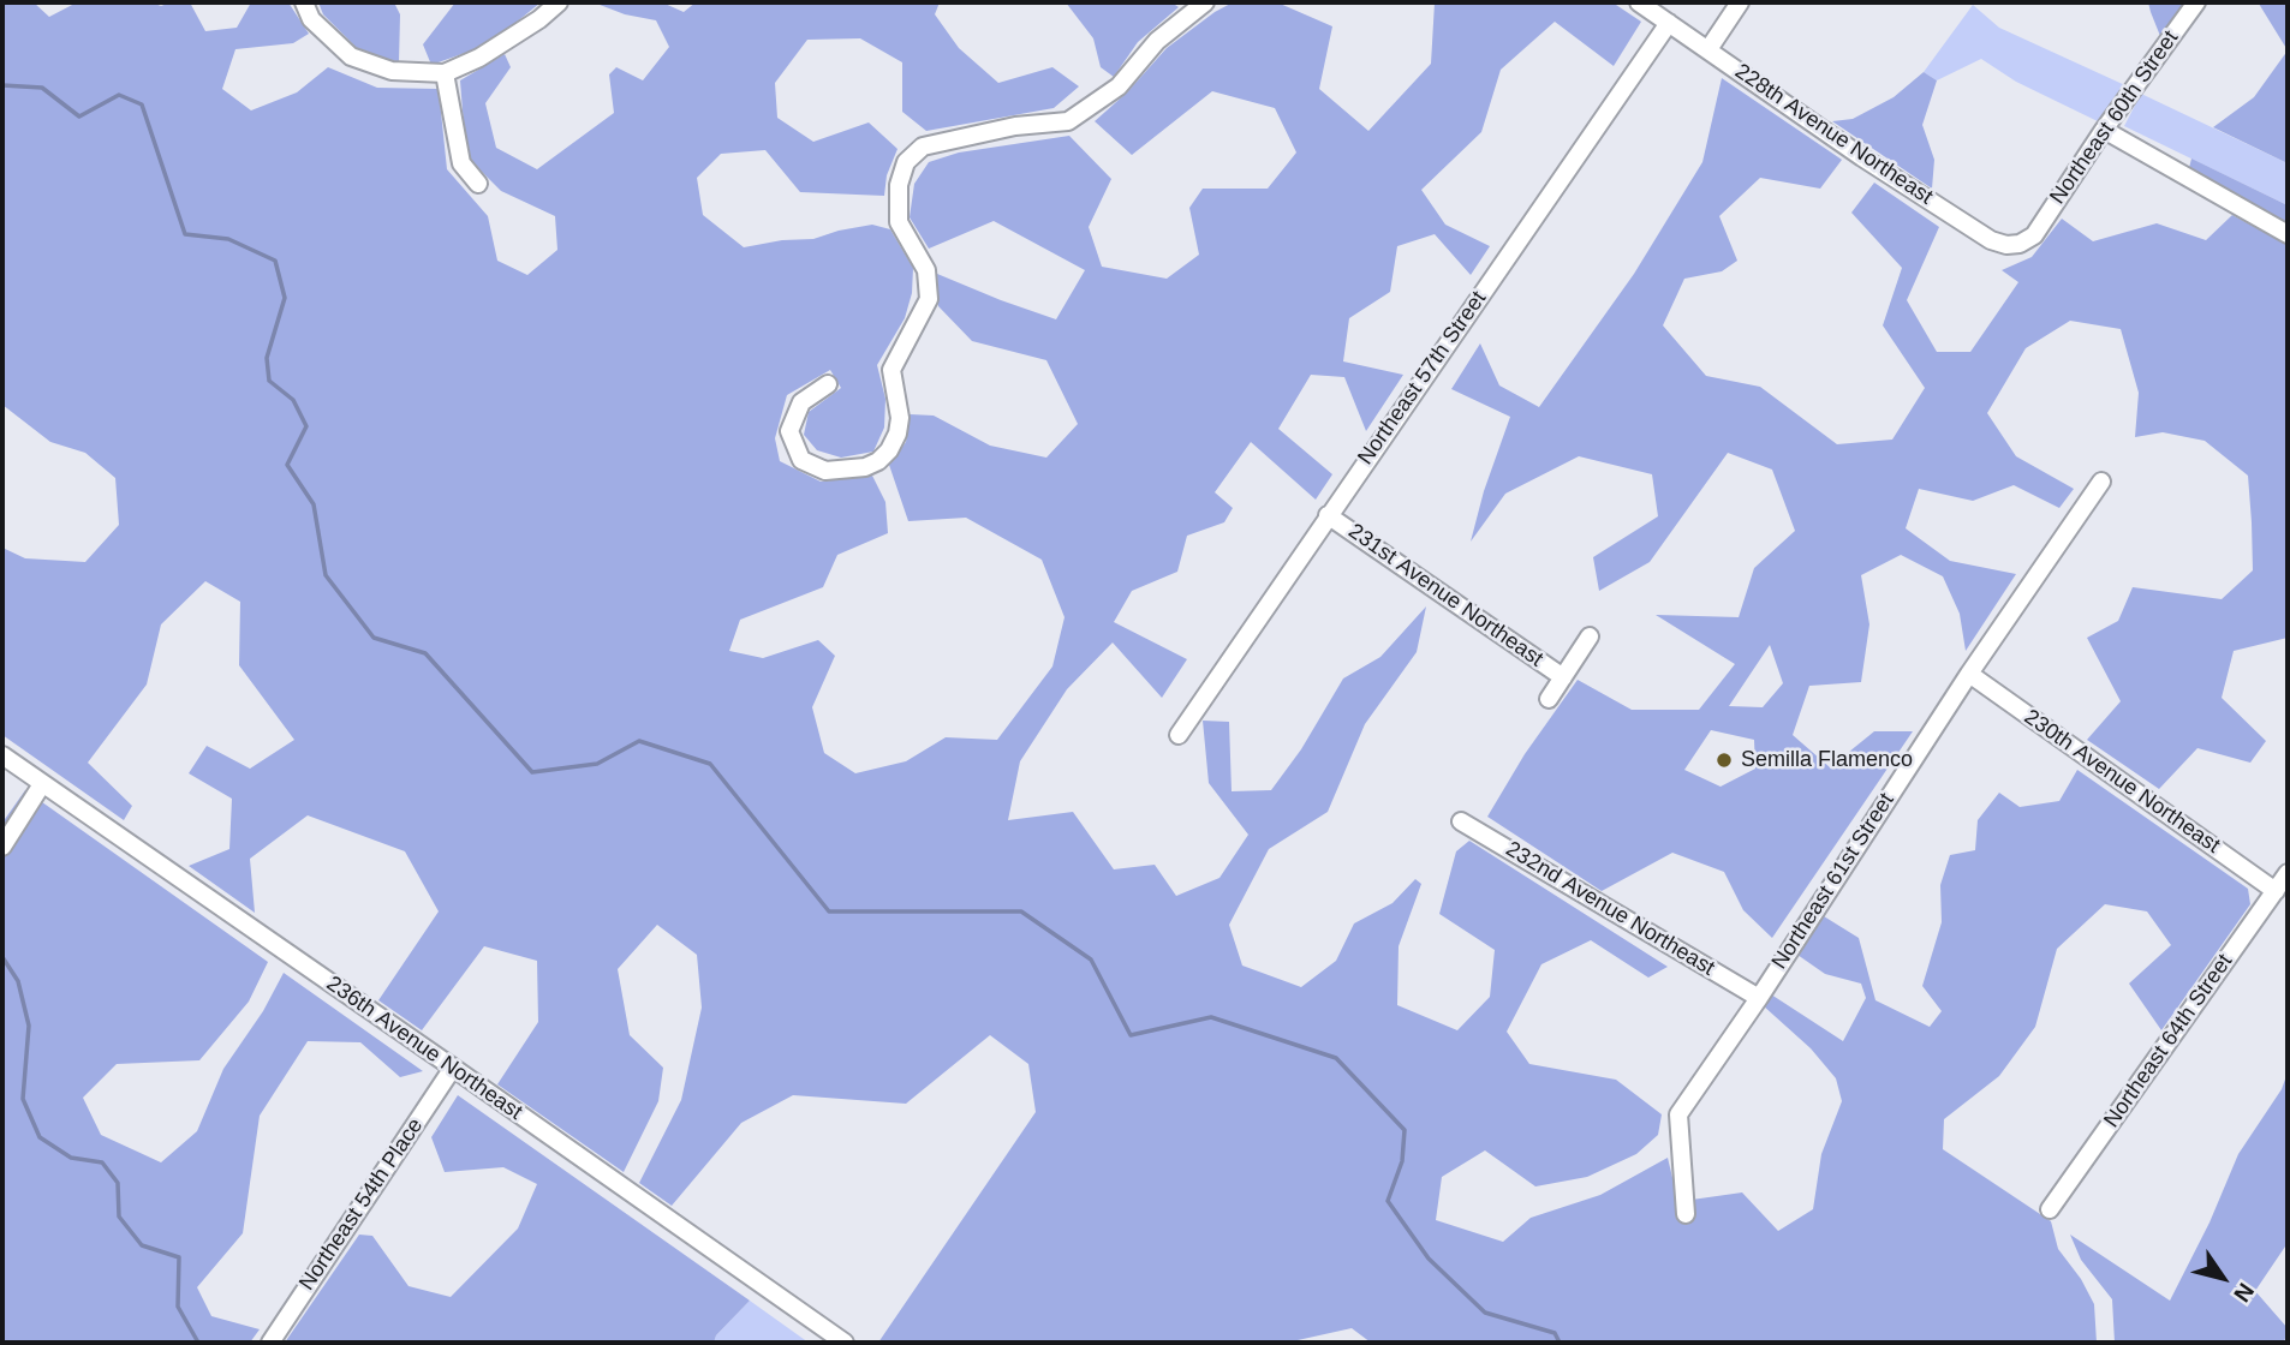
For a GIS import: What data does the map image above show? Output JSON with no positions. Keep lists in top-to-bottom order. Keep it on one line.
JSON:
{"streets":{"street":["Northeast 60th Street","228th Avenue Northeast","Northeast 57th Street","231st Avenue Northeast","230th Avenue Northeast","Northeast 61st Street","232nd Avenue Northeast","Northeast 64th Street","236th Avenue Northeast","Northeast 54th Place"]},"crossings":[["Northeast 60th Street","228th Avenue Northeast"],["228th Avenue Northeast","Northeast 57th Street"],["Northeast 57th Street","231st Avenue Northeast"],["230th Avenue Northeast","Northeast 61st Street"],["230th Avenue Northeast","Northeast 64th Street"],["Northeast 61st Street","232nd Avenue Northeast"],["236th Avenue Northeast","Northeast 54th Place"]],"places":["Semilla Flamenco"],"north":"bottom right"}
